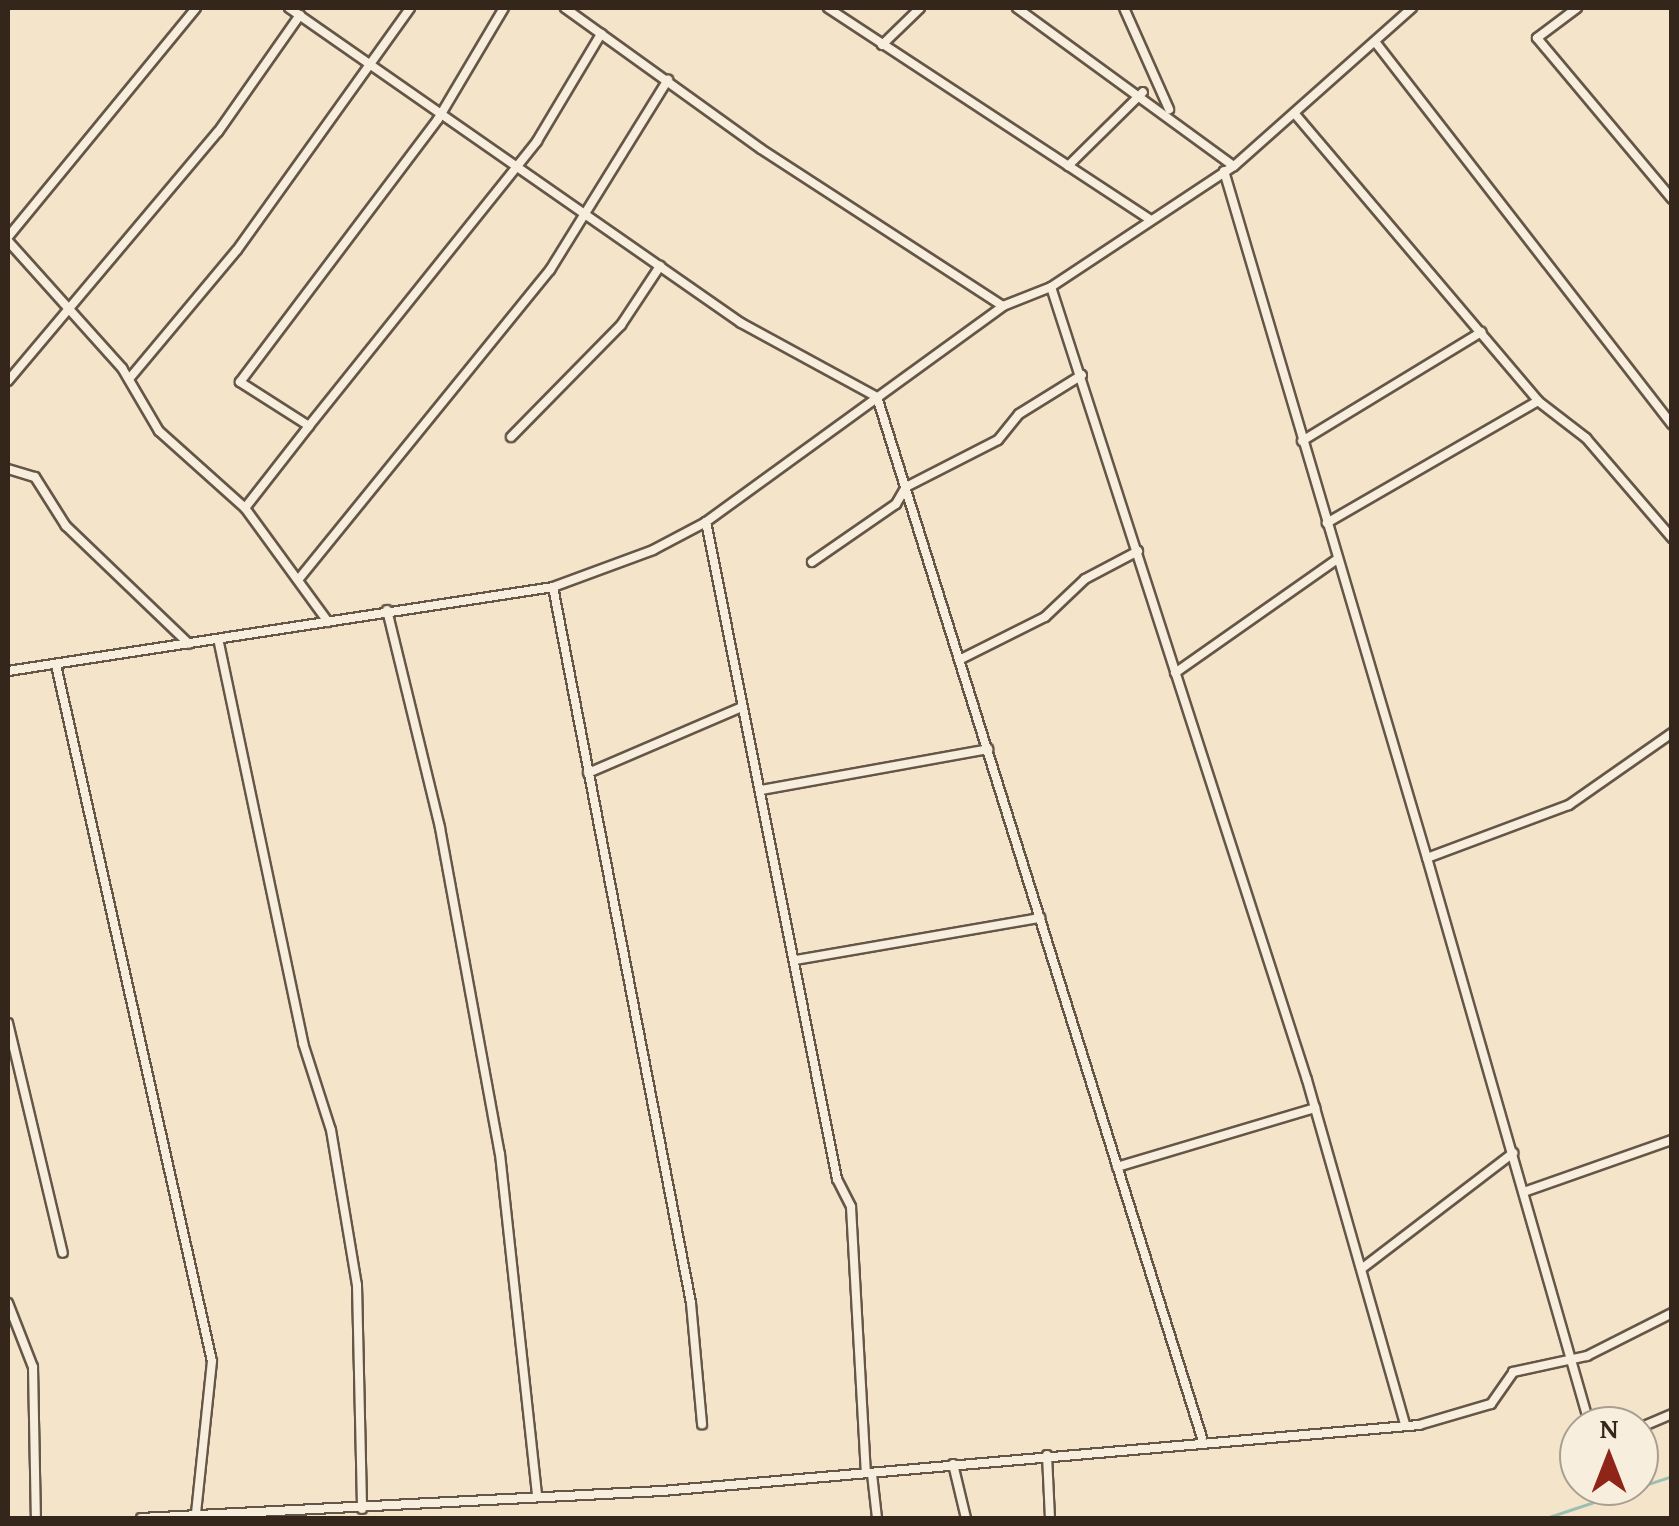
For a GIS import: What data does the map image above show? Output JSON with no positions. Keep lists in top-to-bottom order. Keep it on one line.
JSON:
{"north":"top"}
